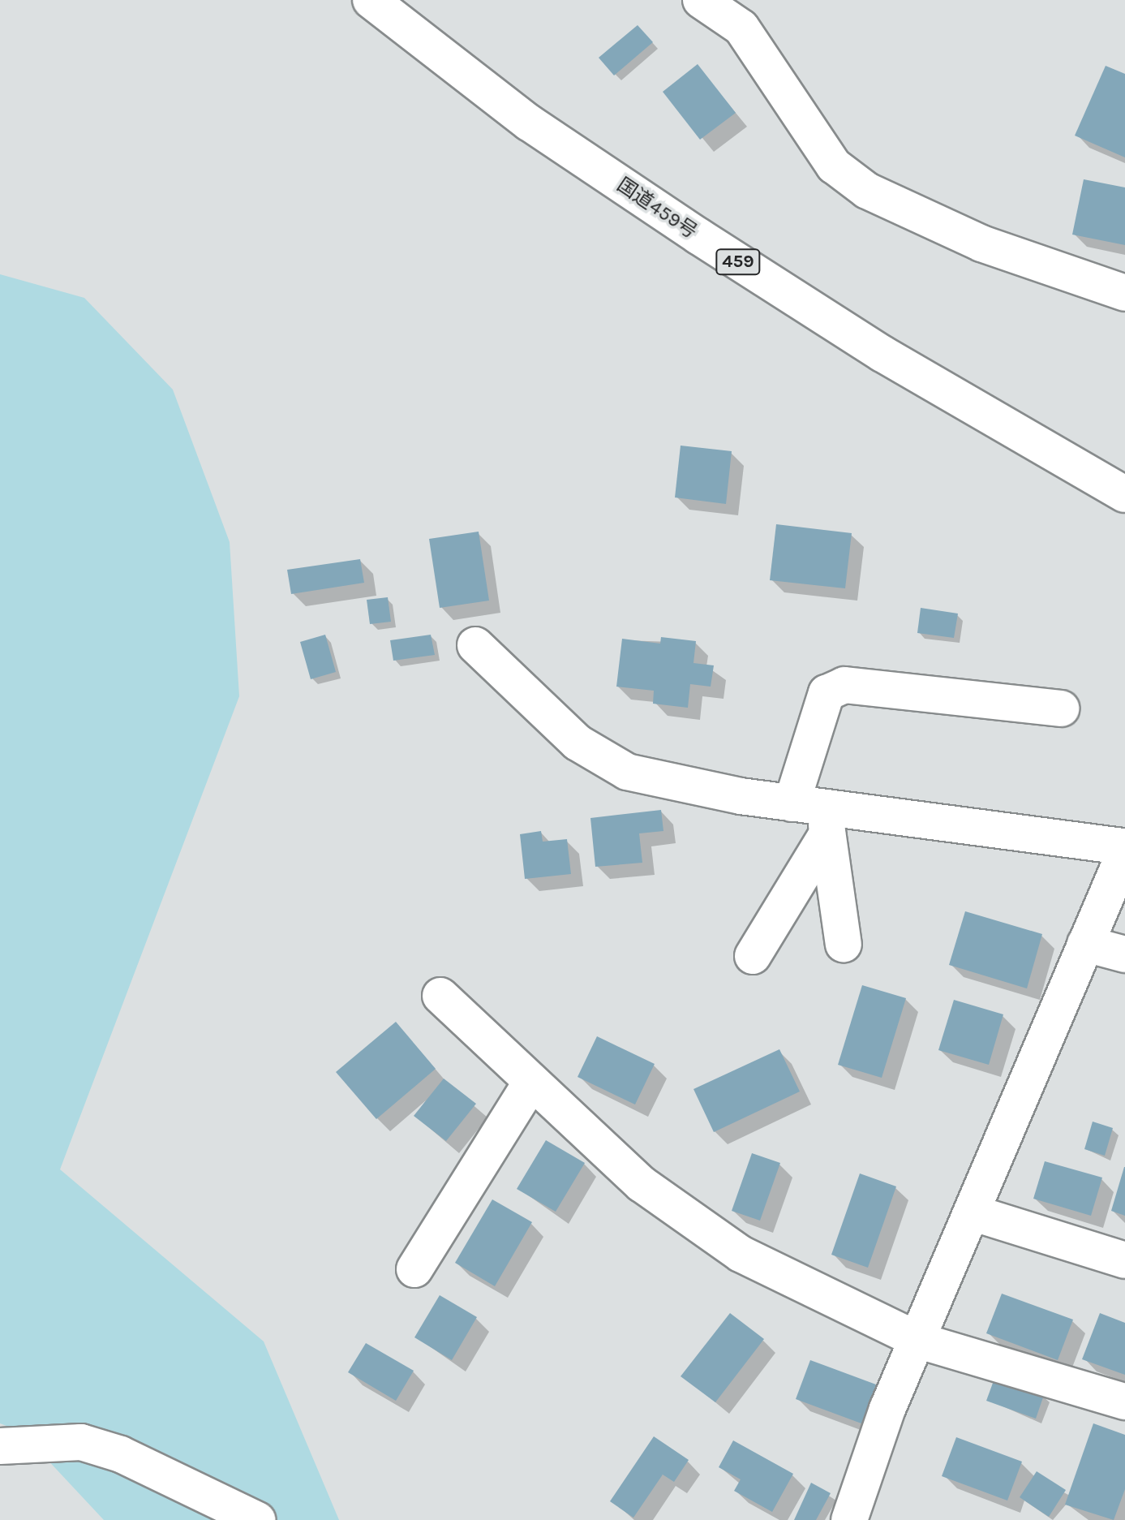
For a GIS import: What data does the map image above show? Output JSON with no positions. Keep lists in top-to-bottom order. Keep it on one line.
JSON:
{"streets":{"main road":["国道459号","459"]}}
